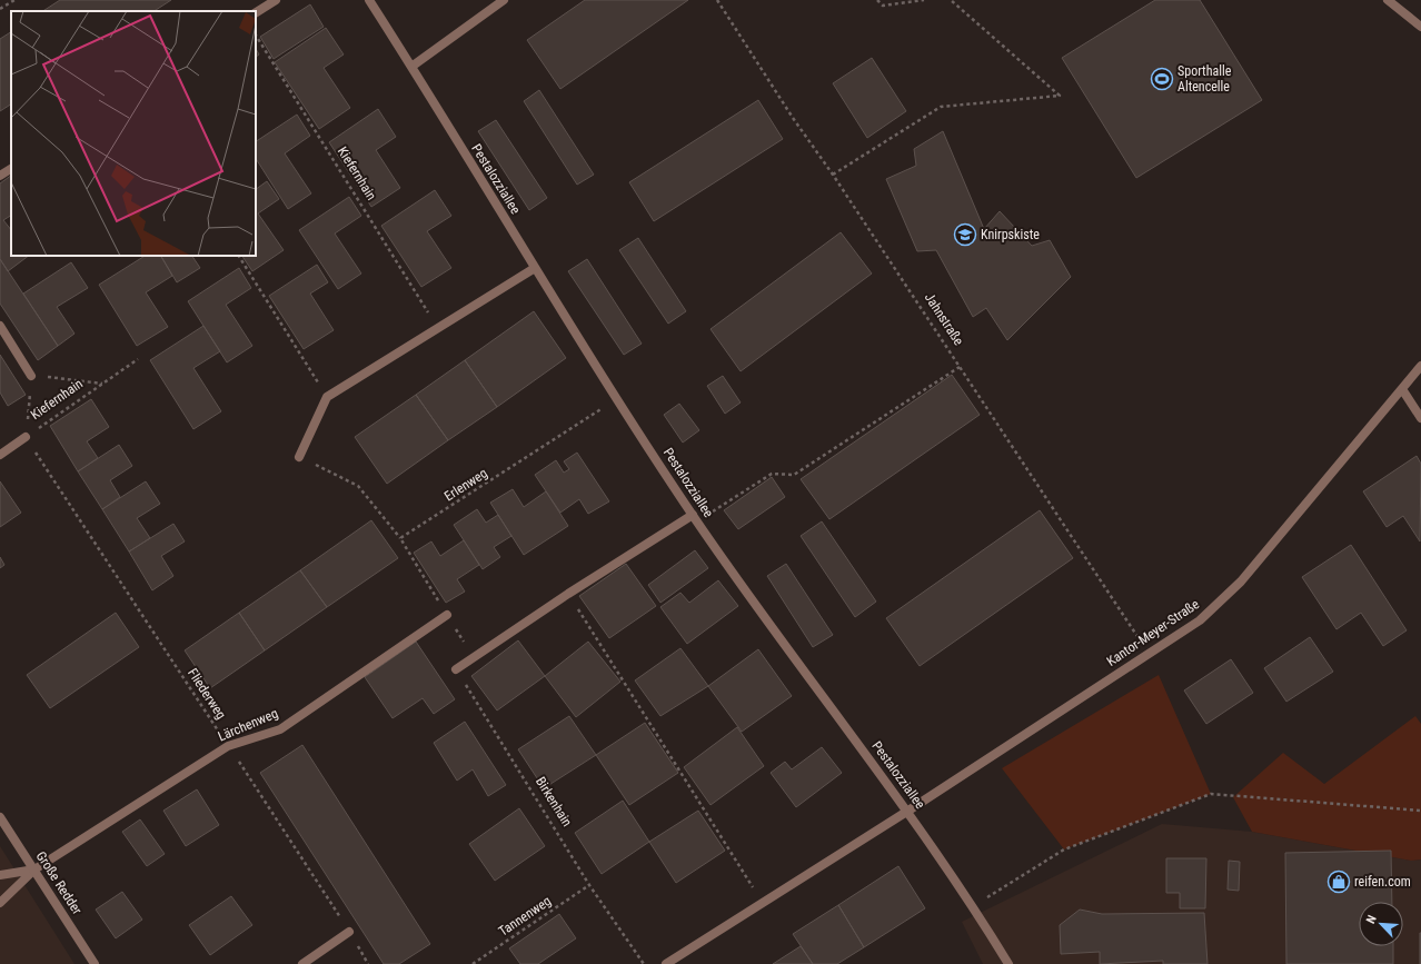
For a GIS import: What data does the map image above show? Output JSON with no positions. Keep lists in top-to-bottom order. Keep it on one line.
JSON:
{"streets":{"street":["Pestalozziallee","Kantor-Meyer-Straße","Lärchenweg","Große Redder"],"path":["Kiefernhain","Jahnstraße","Erlenweg","Fliederweg","Birkenhain","Tannenweg"]},"crossings":[["Kiefernhain","Fliederweg"],["Pestalozziallee","Erlenweg"],["Pestalozziallee","Kantor-Meyer-Straße"],["Jahnstraße","Kantor-Meyer-Straße"],["Fliederweg","Lärchenweg"],["Lärchenweg","Große Redder"],["Birkenhain","Tannenweg"]],"places":{"sports":["Sporthalle Altencelle"],"school or university":["Knirpskiste"],"shop":["reifen.com"]},"north":"top left"}
